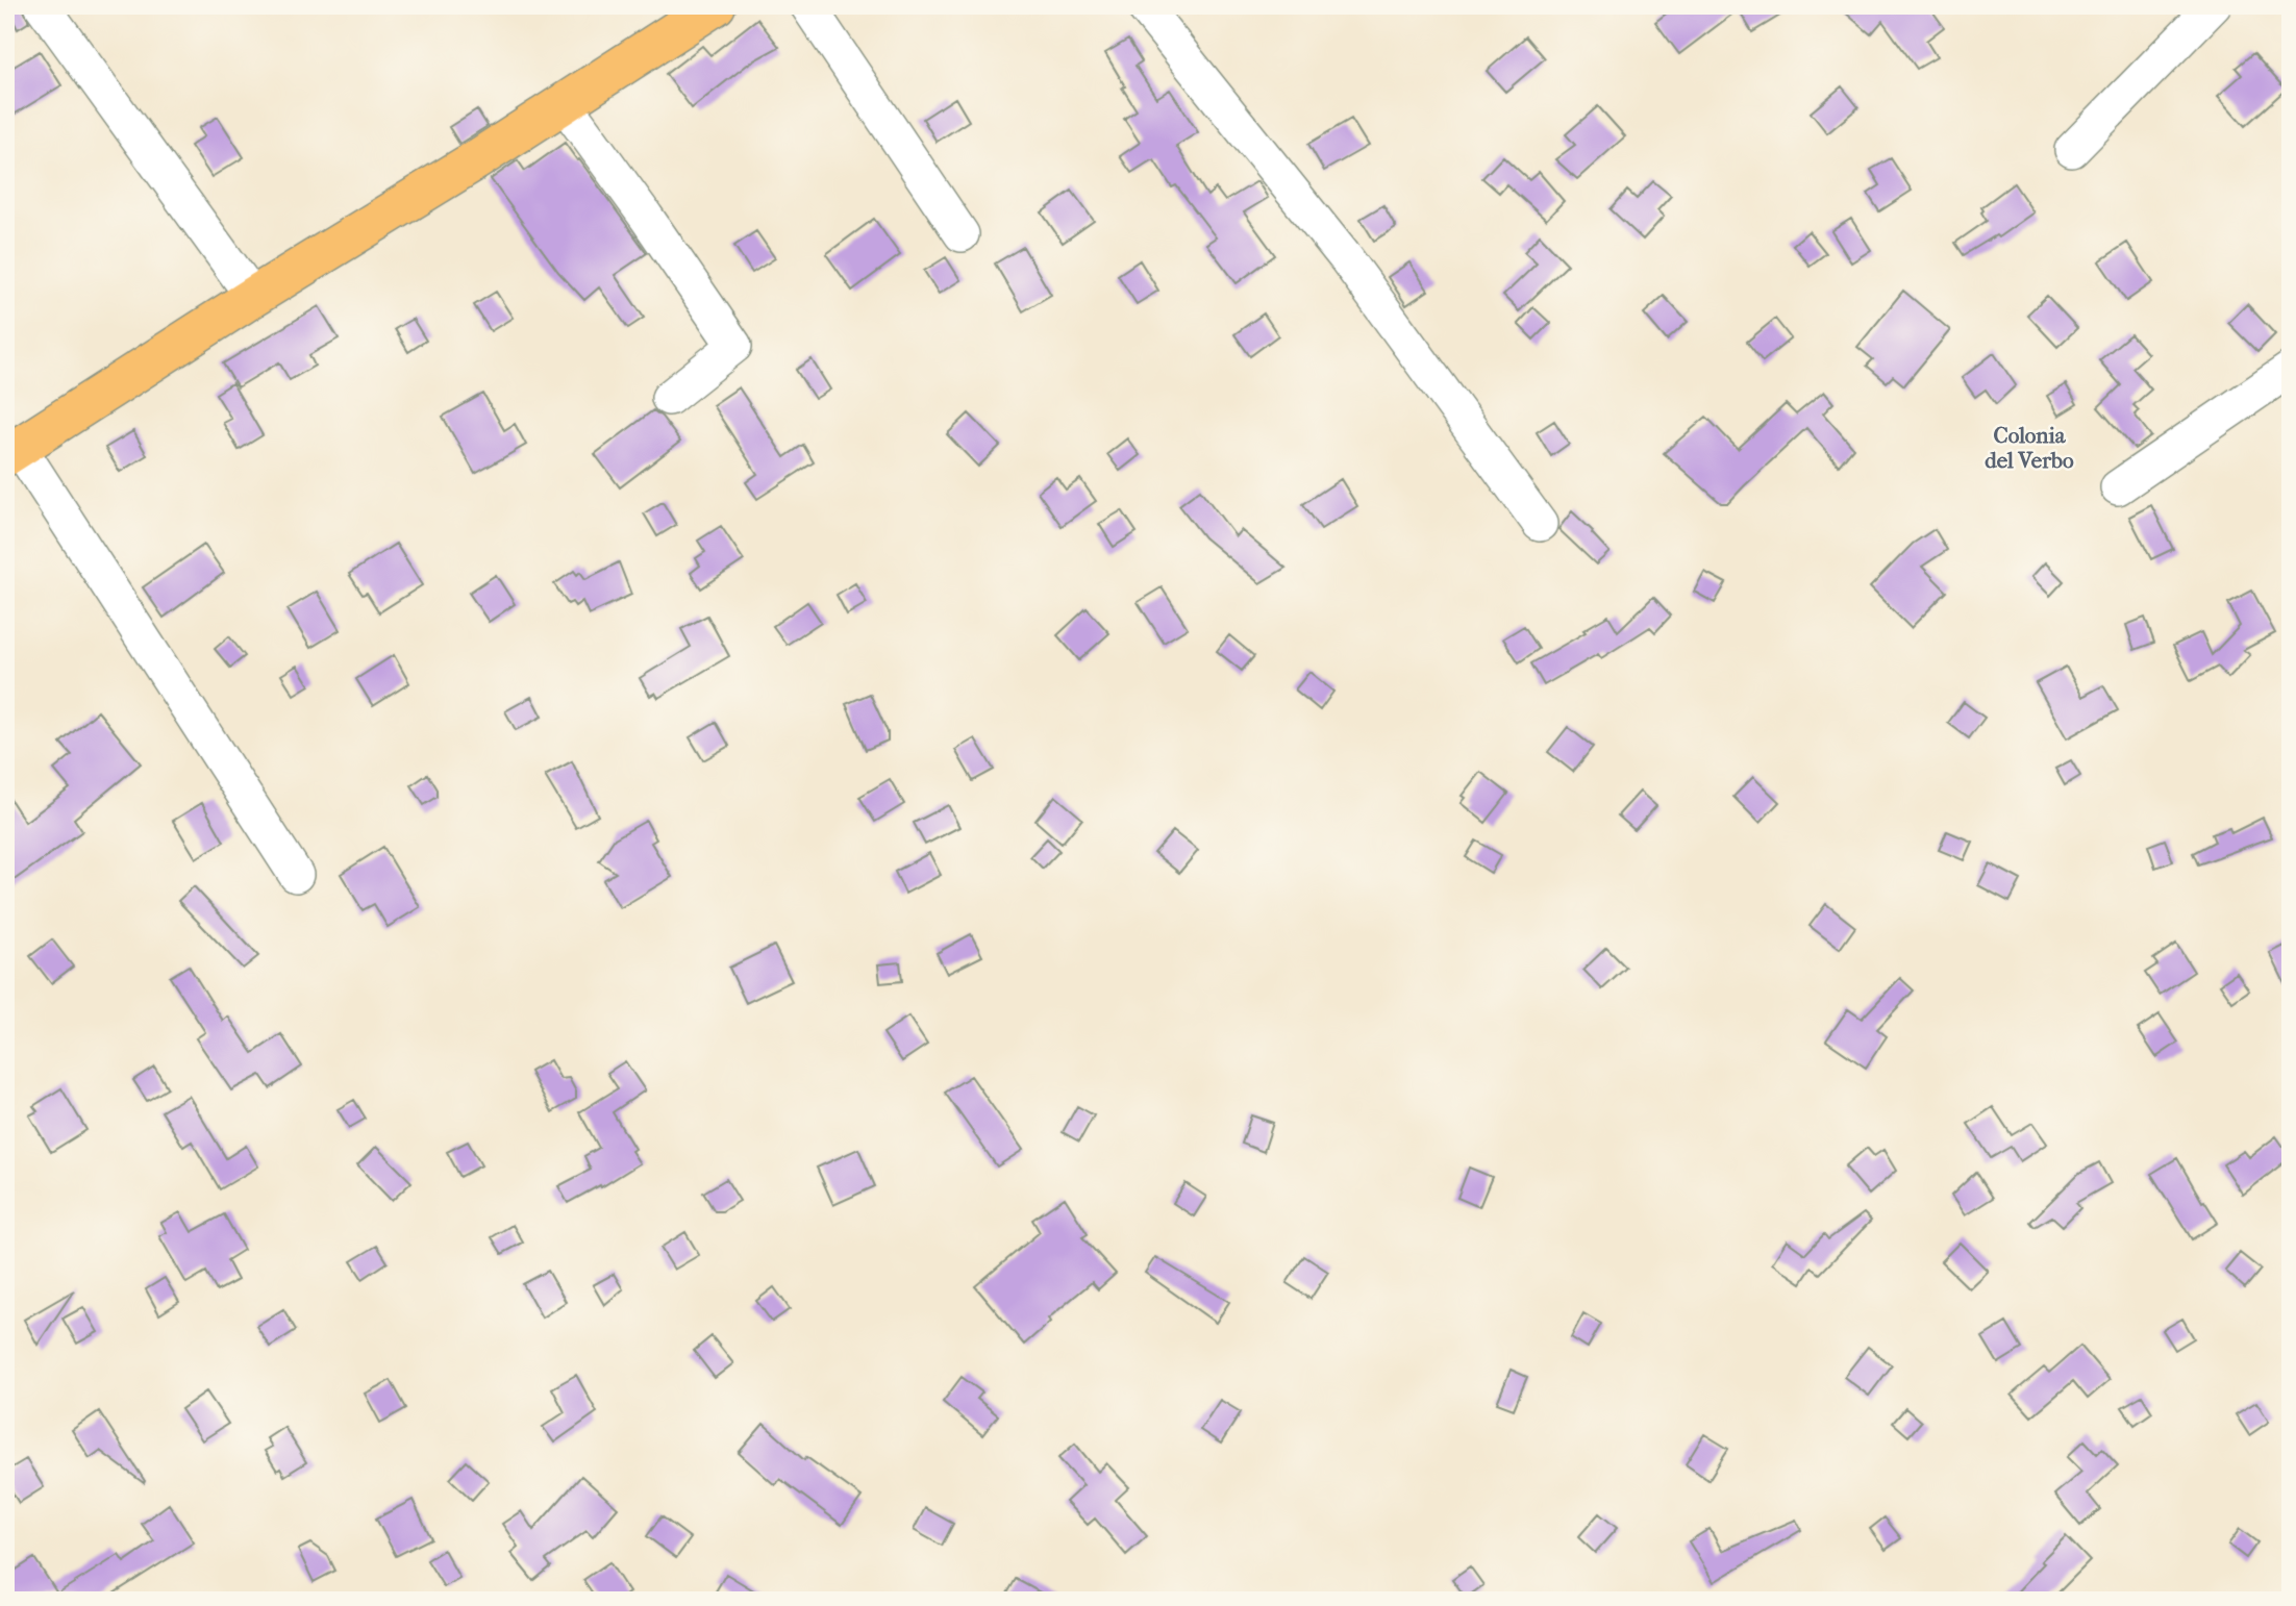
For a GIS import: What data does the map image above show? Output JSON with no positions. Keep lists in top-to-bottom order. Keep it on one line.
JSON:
{"districts":["Colonia del Verbo"]}
